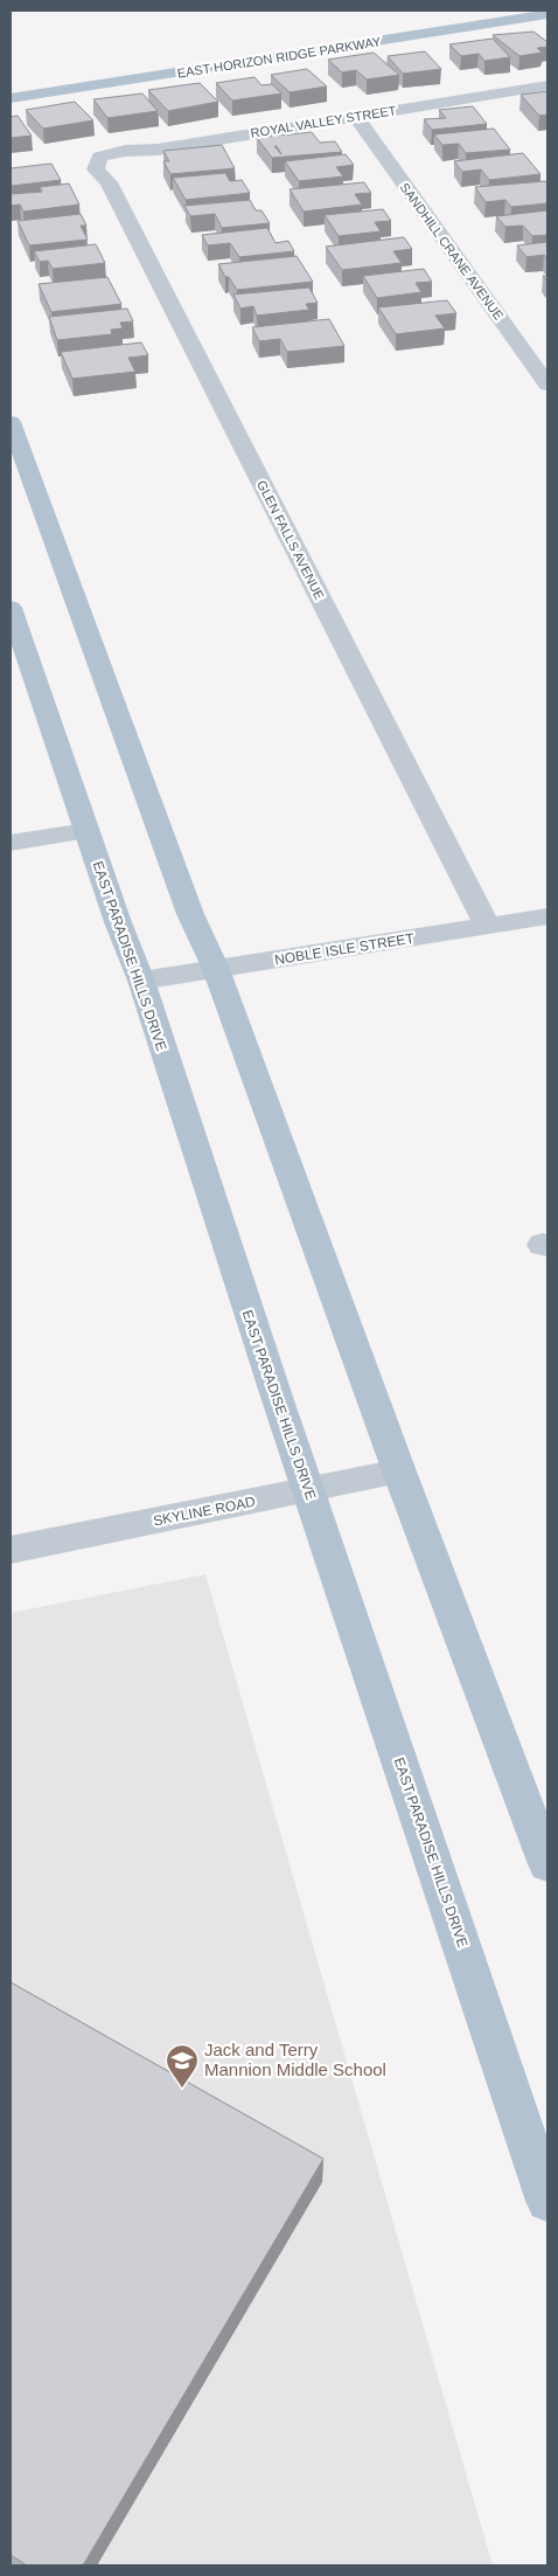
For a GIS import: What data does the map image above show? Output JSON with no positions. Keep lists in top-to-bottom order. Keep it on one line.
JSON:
{"streets":{"main road":["EAST HORIZON RIDGE PARKWAY","EAST PARADISE HILLS DRIVE"],"street":["ROYAL VALLEY STREET","SANDHILL CRANE AVENUE","GLEN FALLS AVENUE","NOBLE ISLE STREET","SKYLINE ROAD"]},"crossings":[["ROYAL VALLEY STREET","SANDHILL CRANE AVENUE"],["ROYAL VALLEY STREET","GLEN FALLS AVENUE"],["GLEN FALLS AVENUE","NOBLE ISLE STREET"],["NOBLE ISLE STREET","EAST PARADISE HILLS DRIVE"],["EAST PARADISE HILLS DRIVE","SKYLINE ROAD"]],"places":{"school or university":["Jack and Terry Mannion Middle School"]}}
